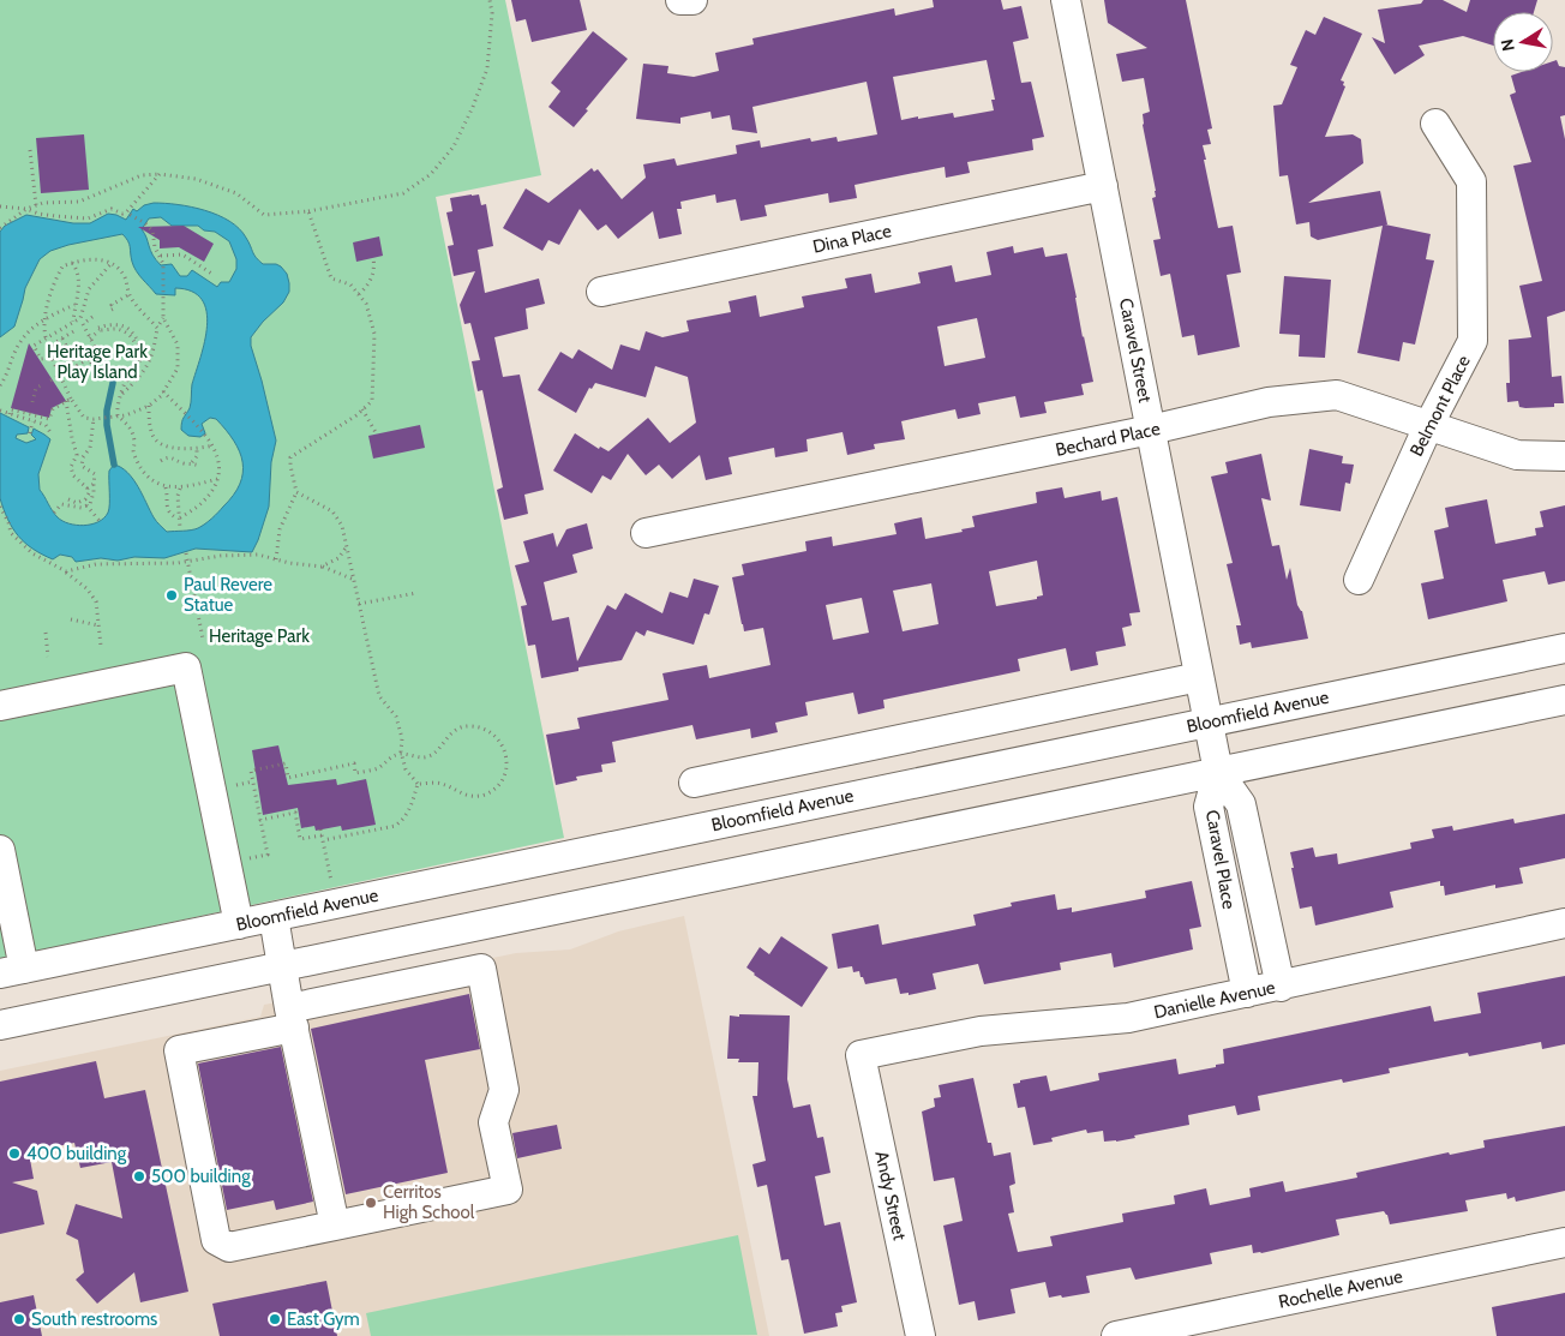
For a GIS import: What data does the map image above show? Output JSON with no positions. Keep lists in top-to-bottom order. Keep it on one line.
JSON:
{"streets":{"street":["Dina Place","Caravel Street","Belmont Place","Bechard Place","Bloomfield Avenue","Caravel Place","Danielle Avenue","Andy Street","Rochelle Avenue"]},"crossings":[["Dina Place","Caravel Street"],["Caravel Street","Bechard Place"],["Caravel Street","Bloomfield Avenue"],["Caravel Street","Caravel Place"],["Belmont Place","Bechard Place"],["Caravel Place","Danielle Avenue"],["Danielle Avenue","Andy Street"]],"parks":["Heritage Park Play Island","Heritage Park"],"places":["Paul Revere Statue","400 building","500 building","Cerritos High School","South restrooms","East Gym"],"north":"left"}
